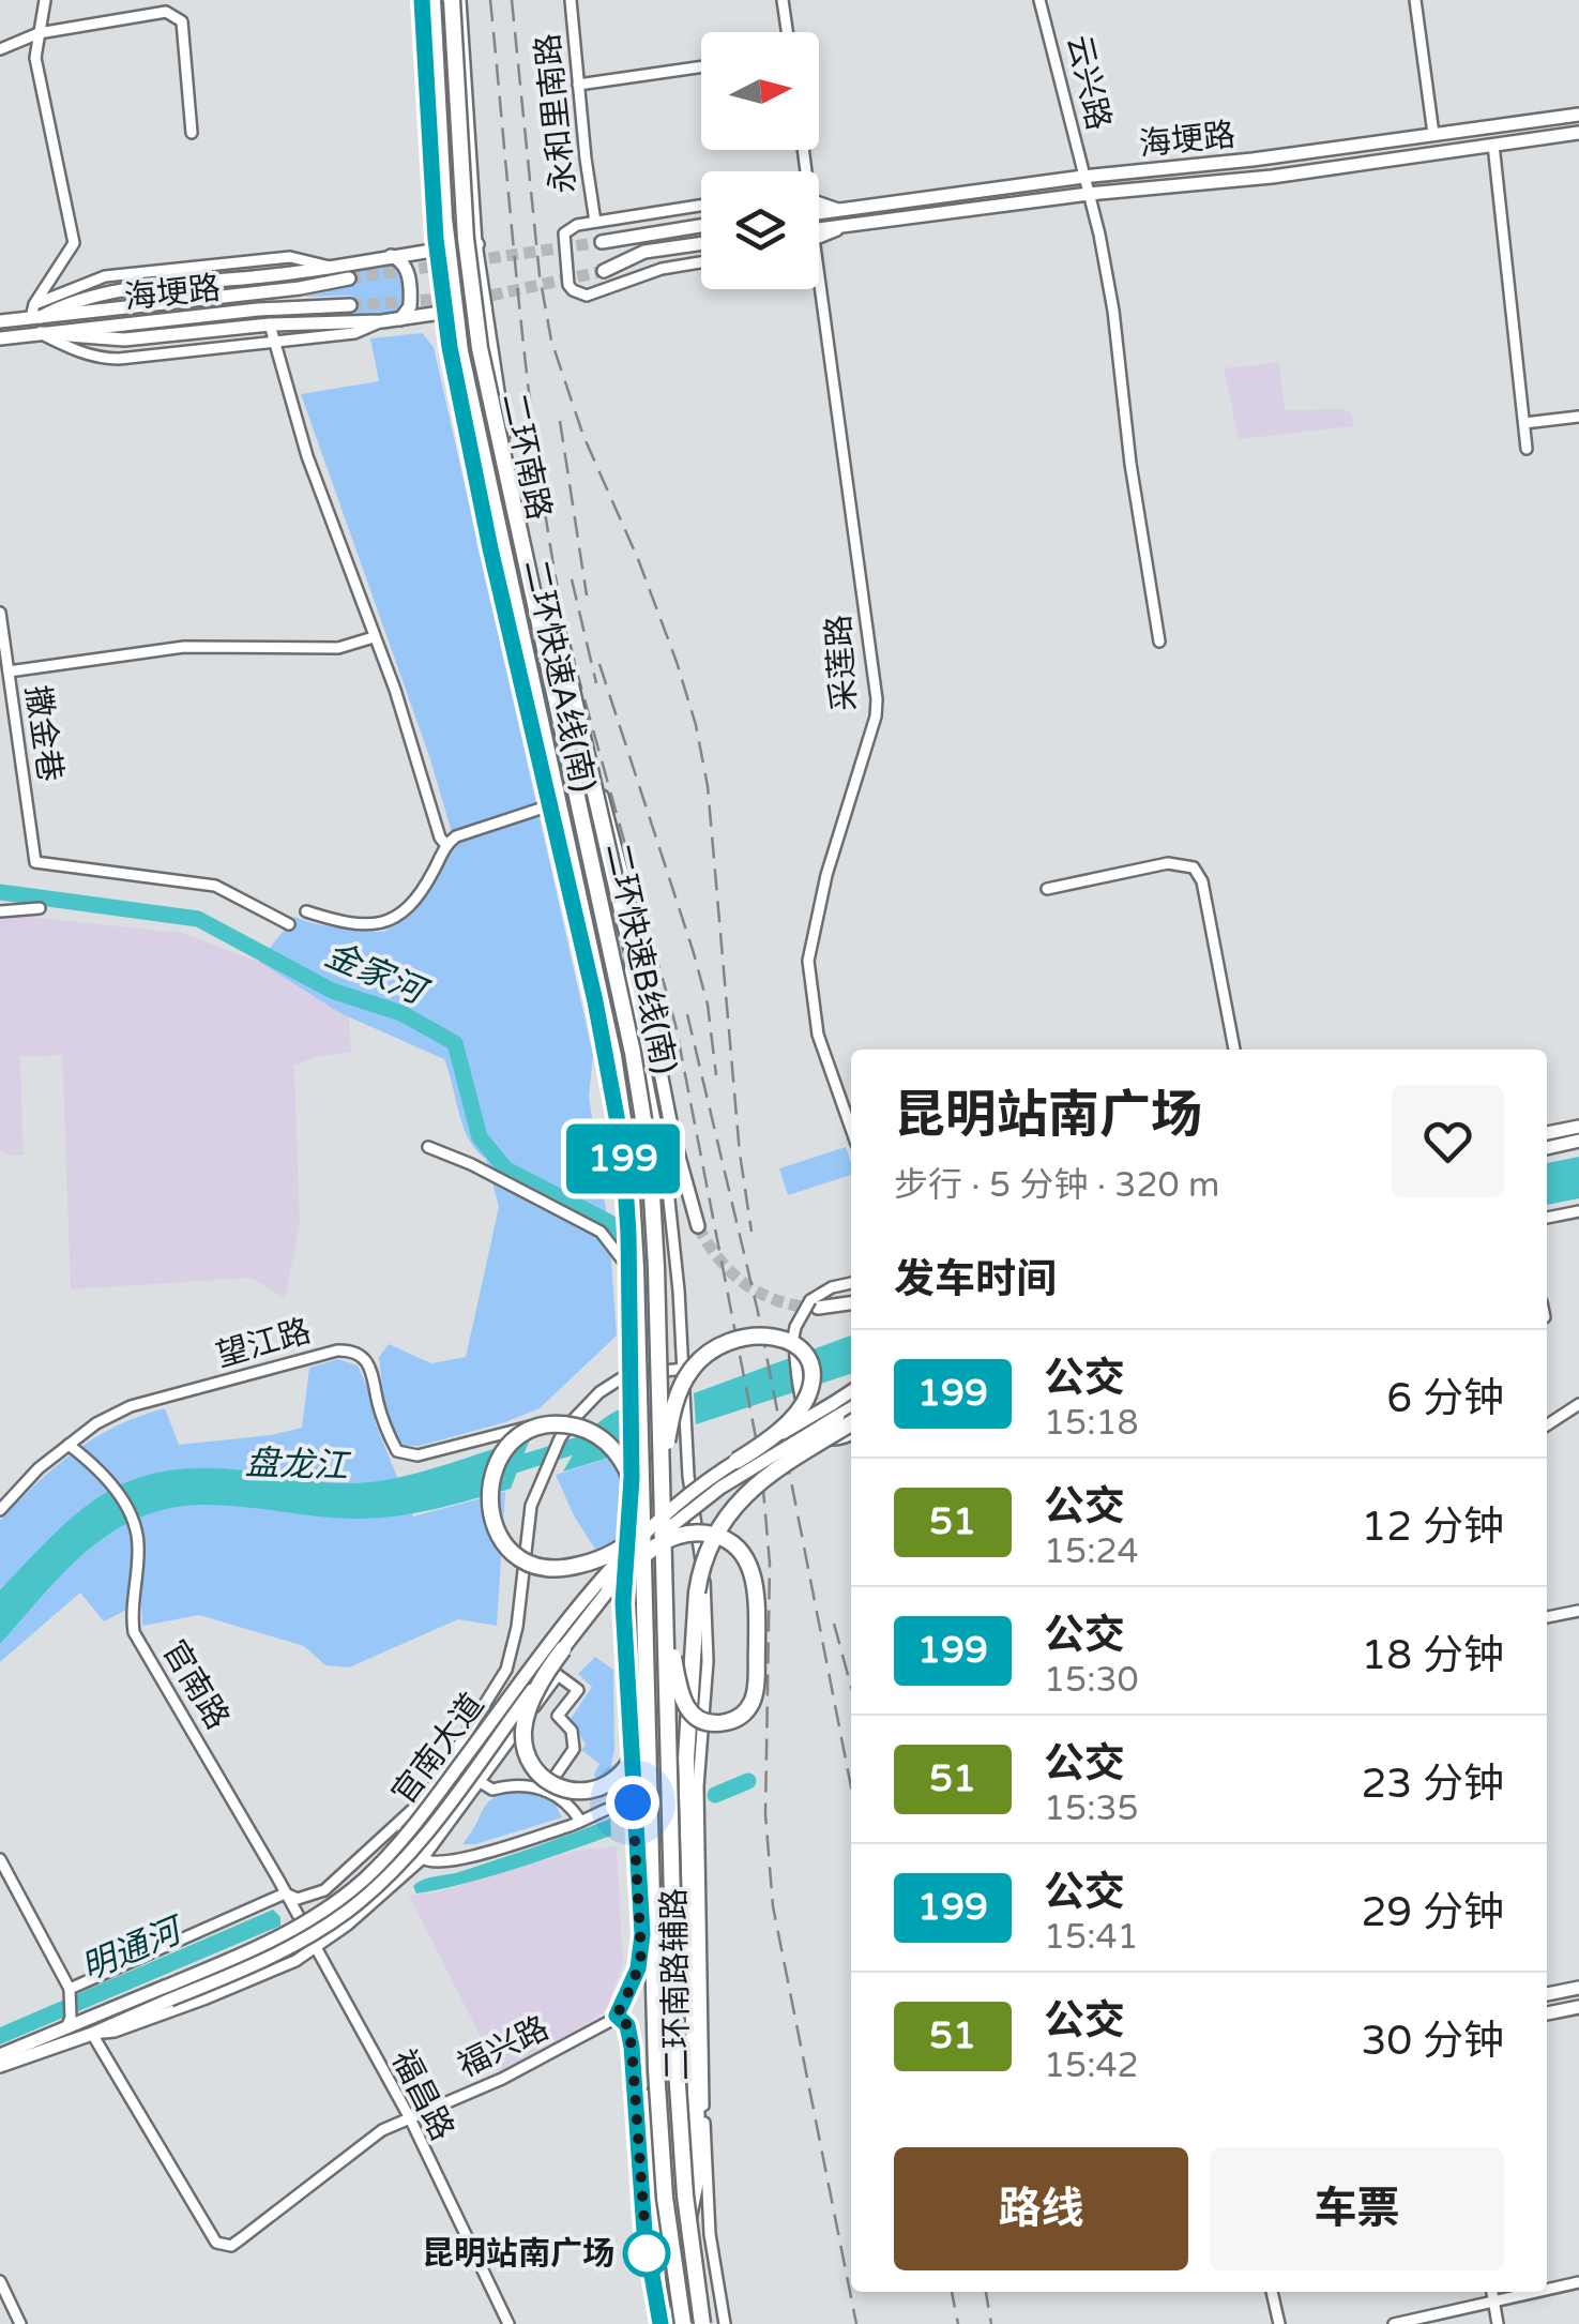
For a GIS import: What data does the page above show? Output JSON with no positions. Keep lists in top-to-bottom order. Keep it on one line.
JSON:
{"streets":{"highway":["二环快速A线(南)","二环快速B线(南)"],"main road":["海埂路","二环南路","官南大道"],"street":["云兴路","永和里南路","采莲路","撒金巷","望江路","官南路","二环南路辅路","福兴路","福昌路"]},"crossings":[["云兴路","海埂路"],["二环南路","二环快速A线(南)"],["二环南路","二环快速B线(南)"],["二环南路","二环南路辅路"],["二环快速A线(南)","二环快速B线(南)"],["二环快速B线(南)","官南大道"],["望江路","官南路"],["官南路","福昌路"],["官南大道","福兴路"],["二环南路辅路","福兴路"],["福兴路","福昌路"]],"water":["金家河","盘龙江","明通河"],"places":["昆明站南广场"],"lines":["bus line 199"],"north":"right","page":{"on_map":"199","heading":[["昆明站南广场","步行 · 5 分钟 · 320 m"],"发车时间"],"list":[{"mark":"199","name":"公交","note":"15:18","value":"6 分钟"},{"mark":"51","name":"公交","note":"15:24","value":"12 分钟"},{"mark":"199","name":"公交","note":"15:30","value":"18 分钟"},{"mark":"51","name":"公交","note":"15:35","value":"23 分钟"},{"mark":"199","name":"公交","note":"15:41","value":"29 分钟"},{"mark":"51","name":"公交","note":"15:42","value":"30 分钟"}],"buttons":["路线","车票"]}}
